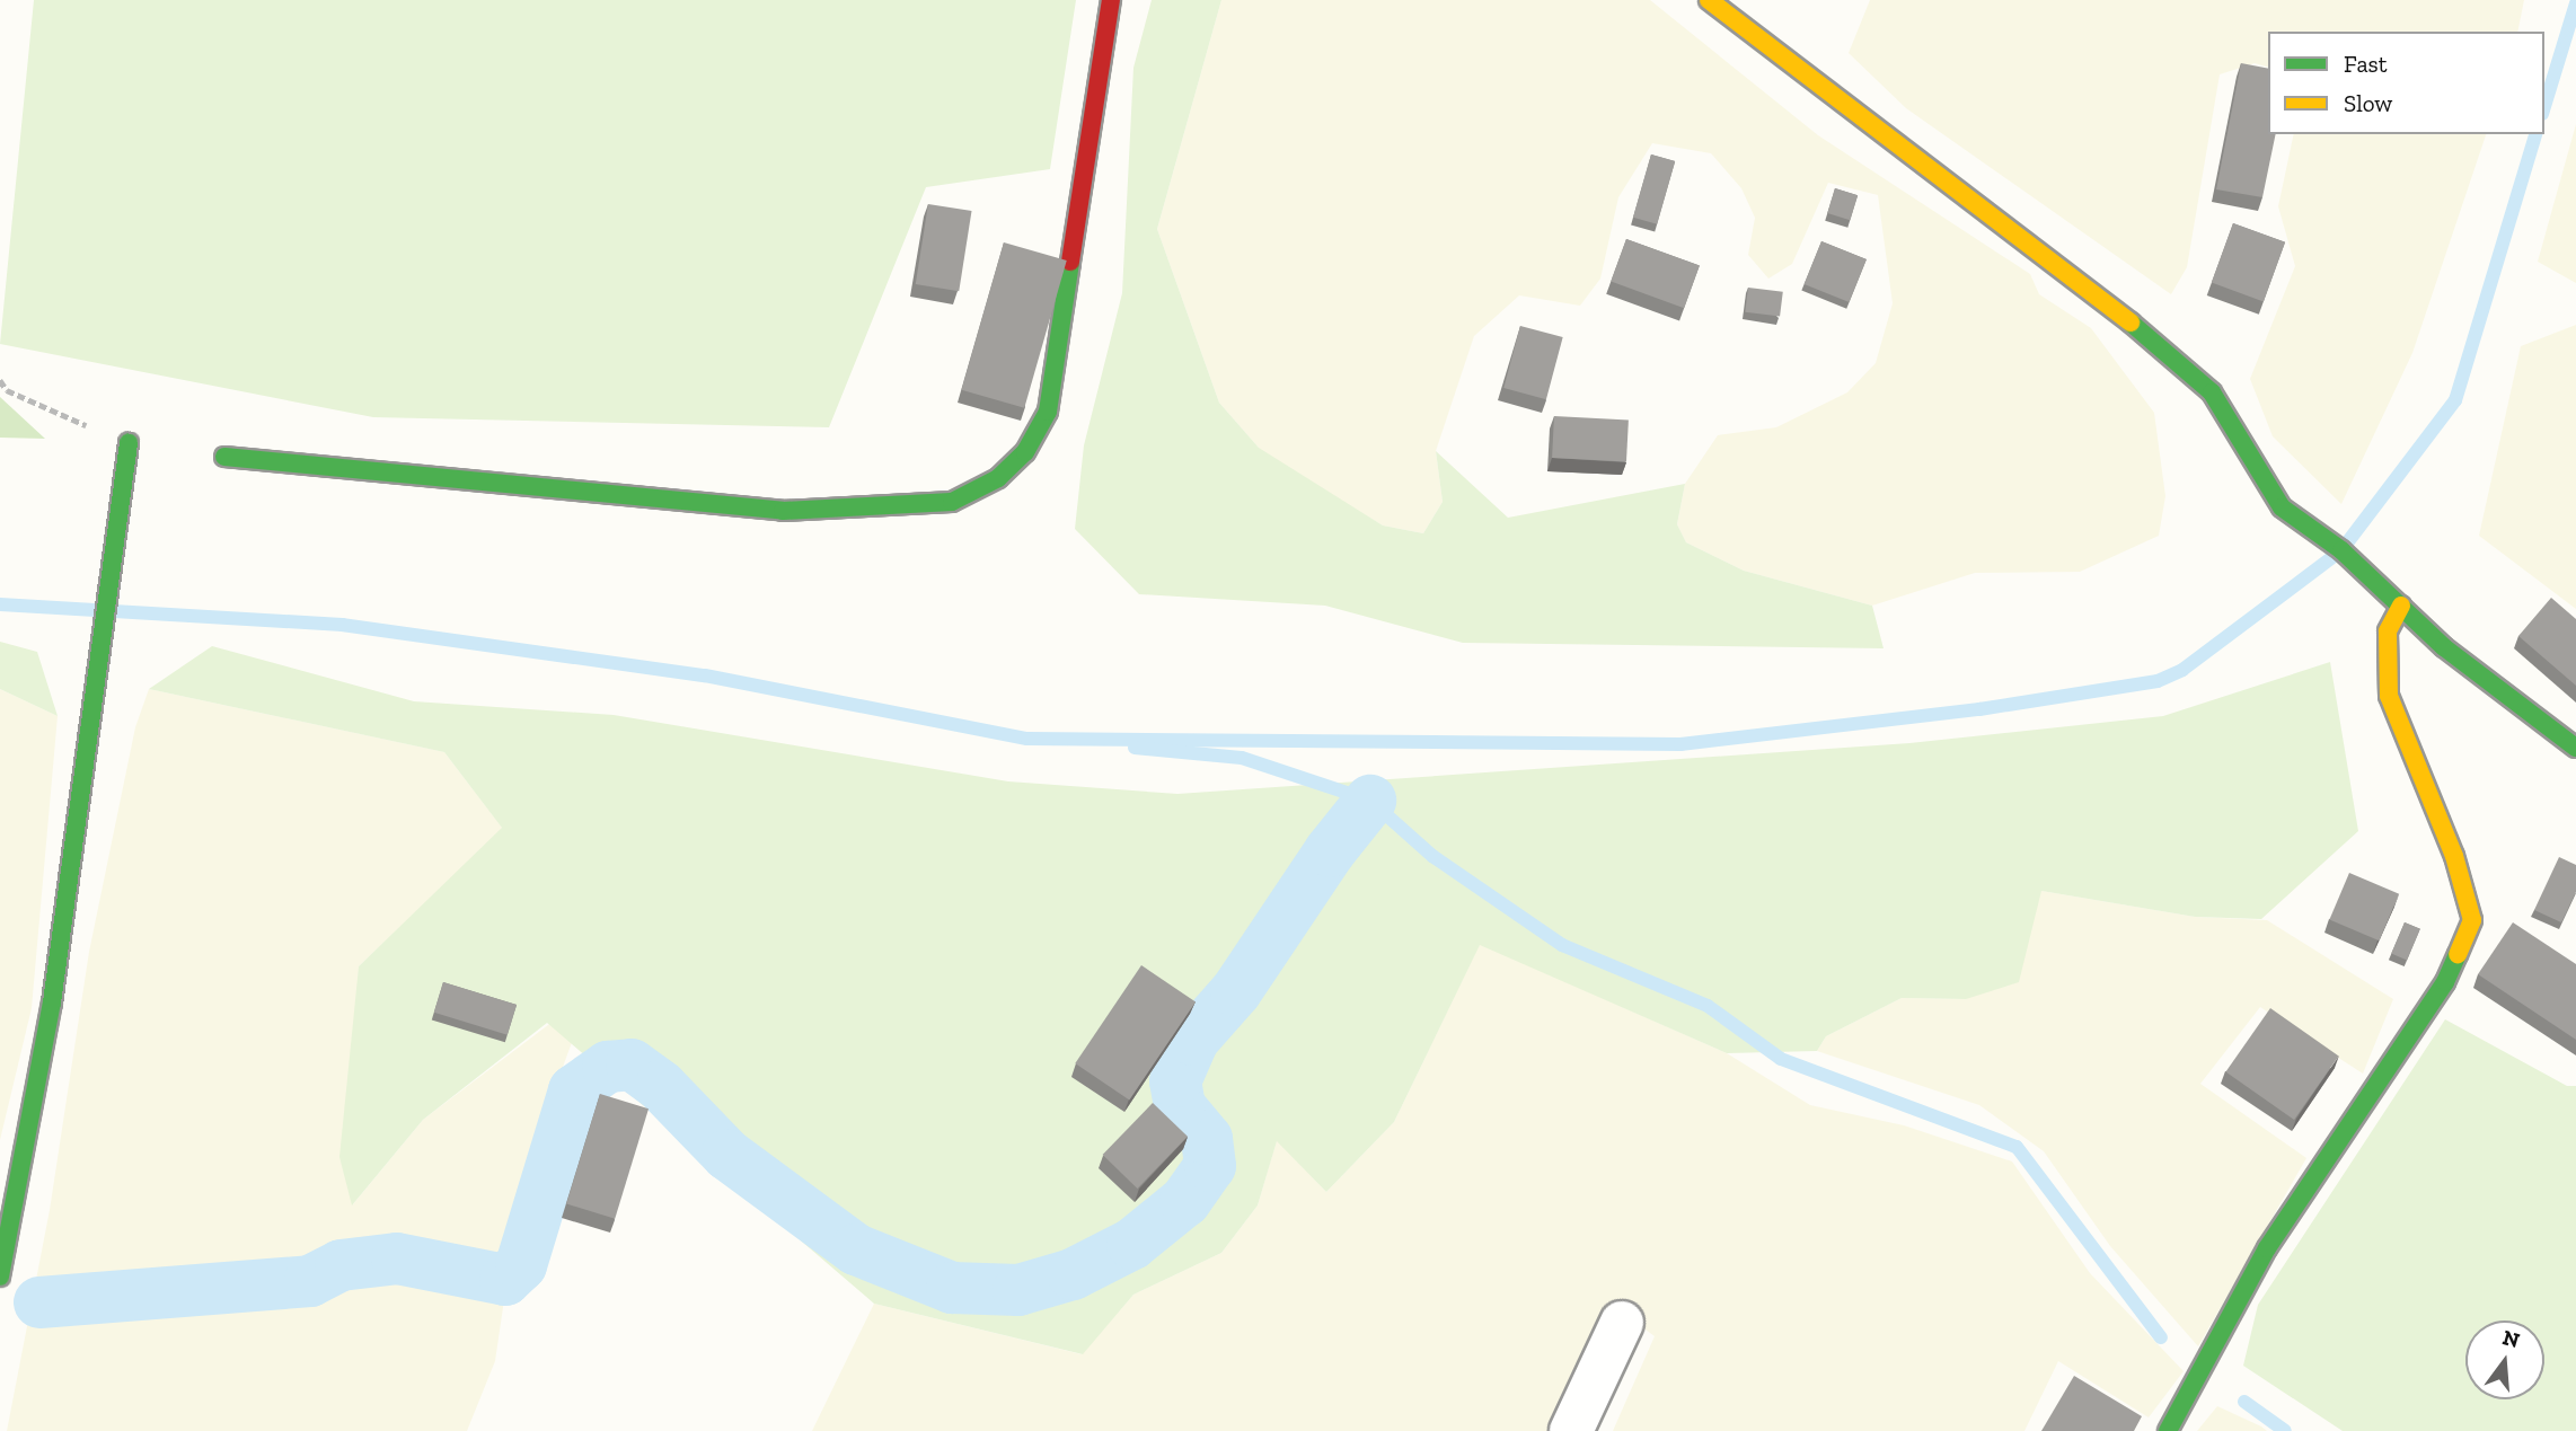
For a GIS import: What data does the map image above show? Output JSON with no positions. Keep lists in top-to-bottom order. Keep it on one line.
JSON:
{"legend":["Fast","Slow"],"north":"top"}
